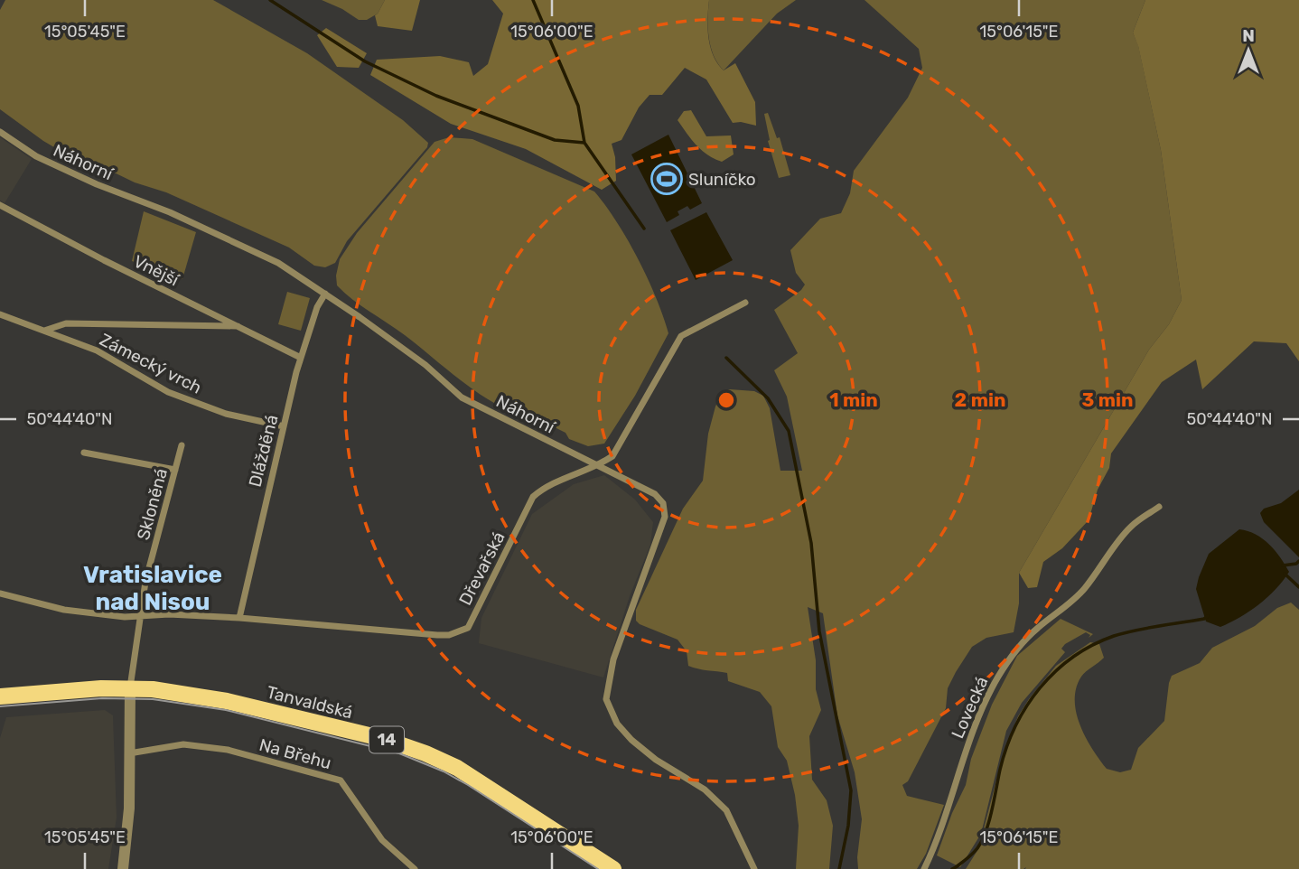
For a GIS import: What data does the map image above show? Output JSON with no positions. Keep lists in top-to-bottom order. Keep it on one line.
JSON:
{"streets":{"main road":["Tanvaldská","14"],"street":["Náhorní","Vnější","Zámecký vrch","Dlážděná","Skloněná","Dřevařská","Lovecká","Na Břehu"]},"crossings":[["Náhorní","Dlážděná"],["Náhorní","Dřevařská"],["Vnější","Zámecký vrch"],["Vnější","Dlážděná"],["Zámecký vrch","Dlážděná"],["Dlážděná","Dřevařská"],["Skloněná","Dřevařská"]],"districts":["Vratislavice nad Nisou"],"places":{"sports":["Sluníčko"]},"north":"top","coordinates":["15°05'45\"E","15°06'00\"E","15°06'15\"E","50°44'40\"N"],"rings":["1 min","2 min","3 min"]}
